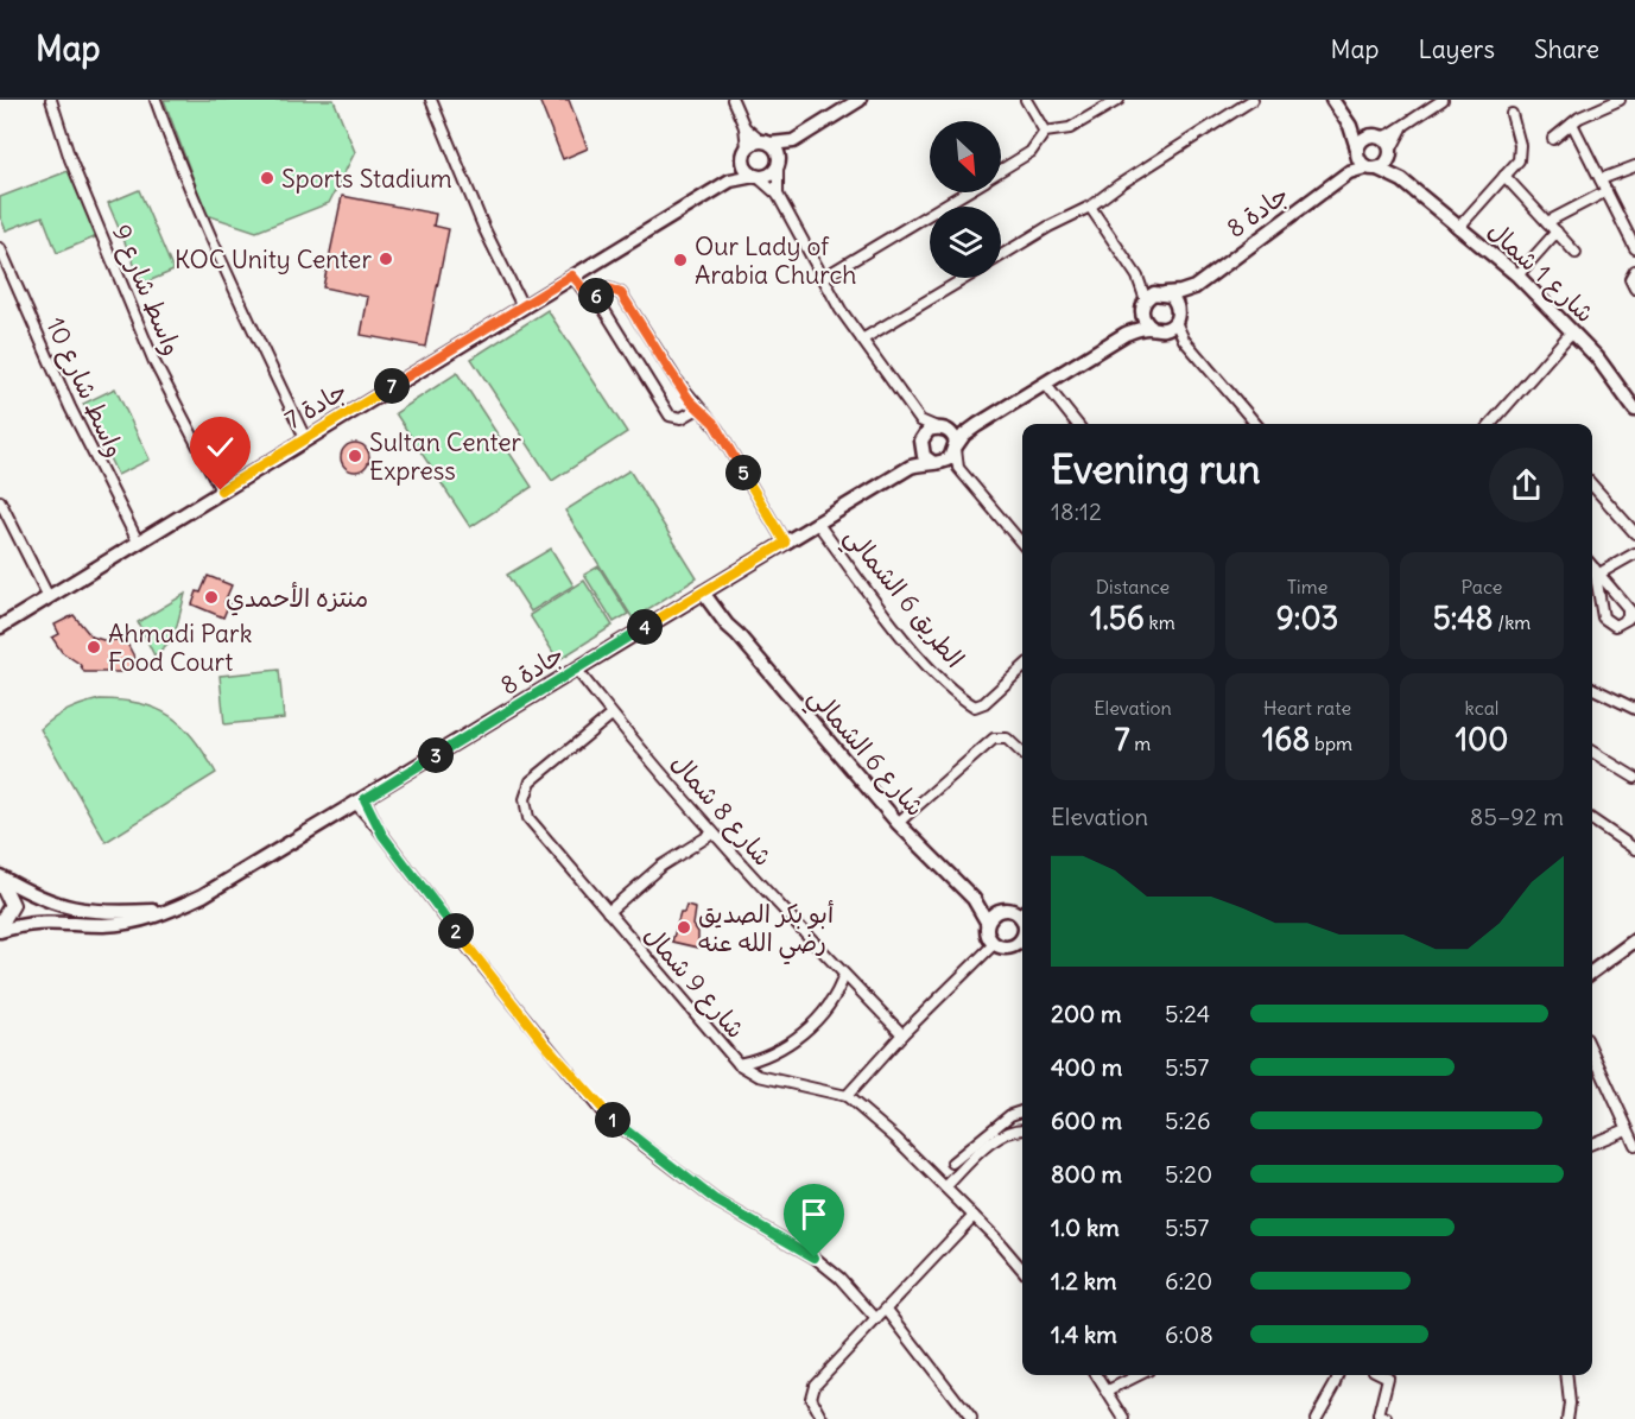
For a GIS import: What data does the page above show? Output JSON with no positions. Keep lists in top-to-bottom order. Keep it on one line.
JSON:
{"streets":{"main road":["جادة 8","شارع 1 شمال","جادة 7","شارع 6 الشمالي"],"street":["واسط شارع 9","واسط شارع 10","الطريق 6 الشمالي","شارع 8 شمال","شارع 9 شمال"]},"crossings":[["جادة 8","شارع 1 شمال"],["جادة 8","الطريق 6 الشمالي"],["جادة 8","شارع 6 الشمالي"],["جادة 8","شارع 8 شمال"],["واسط شارع 9","جادة 7"],["واسط شارع 10","جادة 7"],["شارع 8 شمال","شارع 9 شمال"]],"places":["Sports Stadium","KOC Unity Center","Our Lady of Arabia Church","Sultan Center Express","منتزه الأحمدي","Ahmadi Park Food Court","أبو بكر الصديق رضي الله عنه"],"north":"bottom right","page":{"header":"Map","nav":["Map","Layers","Share"],"pins":["6","7","5","4","3","2","1"],"heading":["Evening run","18:12"],"stats":[["Distance","1.56 km"],["Time","9:03"],["Pace","5:48 /km"],["Elevation","7 m"],["Heart rate","168 bpm"],["kcal","100"]],"chart":["Elevation","85–92 m"],"list":[{"name":"200 m","note":"5:24"},{"name":"400 m","note":"5:57"},{"name":"600 m","note":"5:26"},{"name":"800 m","note":"5:20"},{"name":"1.0 km","note":"5:57"},{"name":"1.2 km","note":"6:20"},{"name":"1.4 km","note":"6:08"}]}}
